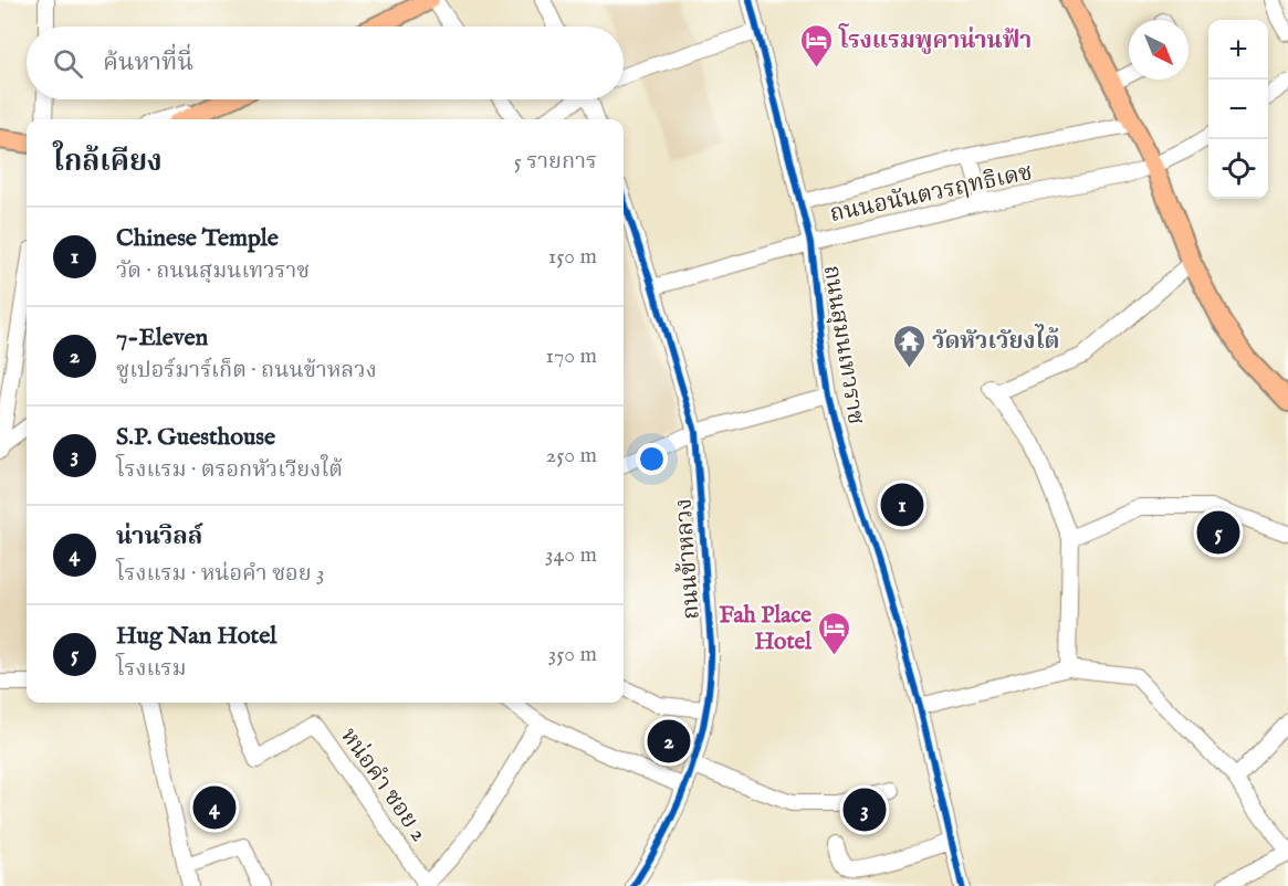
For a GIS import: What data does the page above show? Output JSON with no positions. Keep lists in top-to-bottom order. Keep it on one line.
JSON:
{"streets":{"street":["ถนนอนันตวรฤทธิเดช","ถนนสุมนเทวราช","ถนนข้าหลวง","หน่อคำ ซอย 2"]},"crossings":[["ถนนอนันตวรฤทธิเดช","ถนนสุมนเทวราช"],["ถนนอนันตวรฤทธิเดช","ถนนข้าหลวง"]],"places":{"hotel":["โรงแรมพูคาน่านฟ้า","Fah Place Hotel"],"temple":["วัดหัวเวัยงไต้"]},"north":"bottom right","page":{"map_buttons":["+","−"],"search":"ค้นหาที่นี่","heading":["ใกล้เคียง","5 รายการ"],"list":[{"mark":"1","name":"Chinese Temple","note":"วัด · ถนนสุมนเทวราช","value":"150 m"},{"mark":"2","name":"7-Eleven","note":"ซูเปอร์มาร์เก็ต · ถนนข้าหลวง","value":"170 m"},{"mark":"3","name":"S.P. Guesthouse","note":"โรงแรม · ตรอกหัวเวียงใต้","value":"250 m"},{"mark":"4","name":"น่านวิลล์","note":"โรงแรม · หน่อคำ ซอย 3","value":"340 m"},{"mark":"5","name":"Hug Nan Hotel","note":"โรงแรม","value":"350 m"}],"pins":["1","5","2","4","3"]}}
